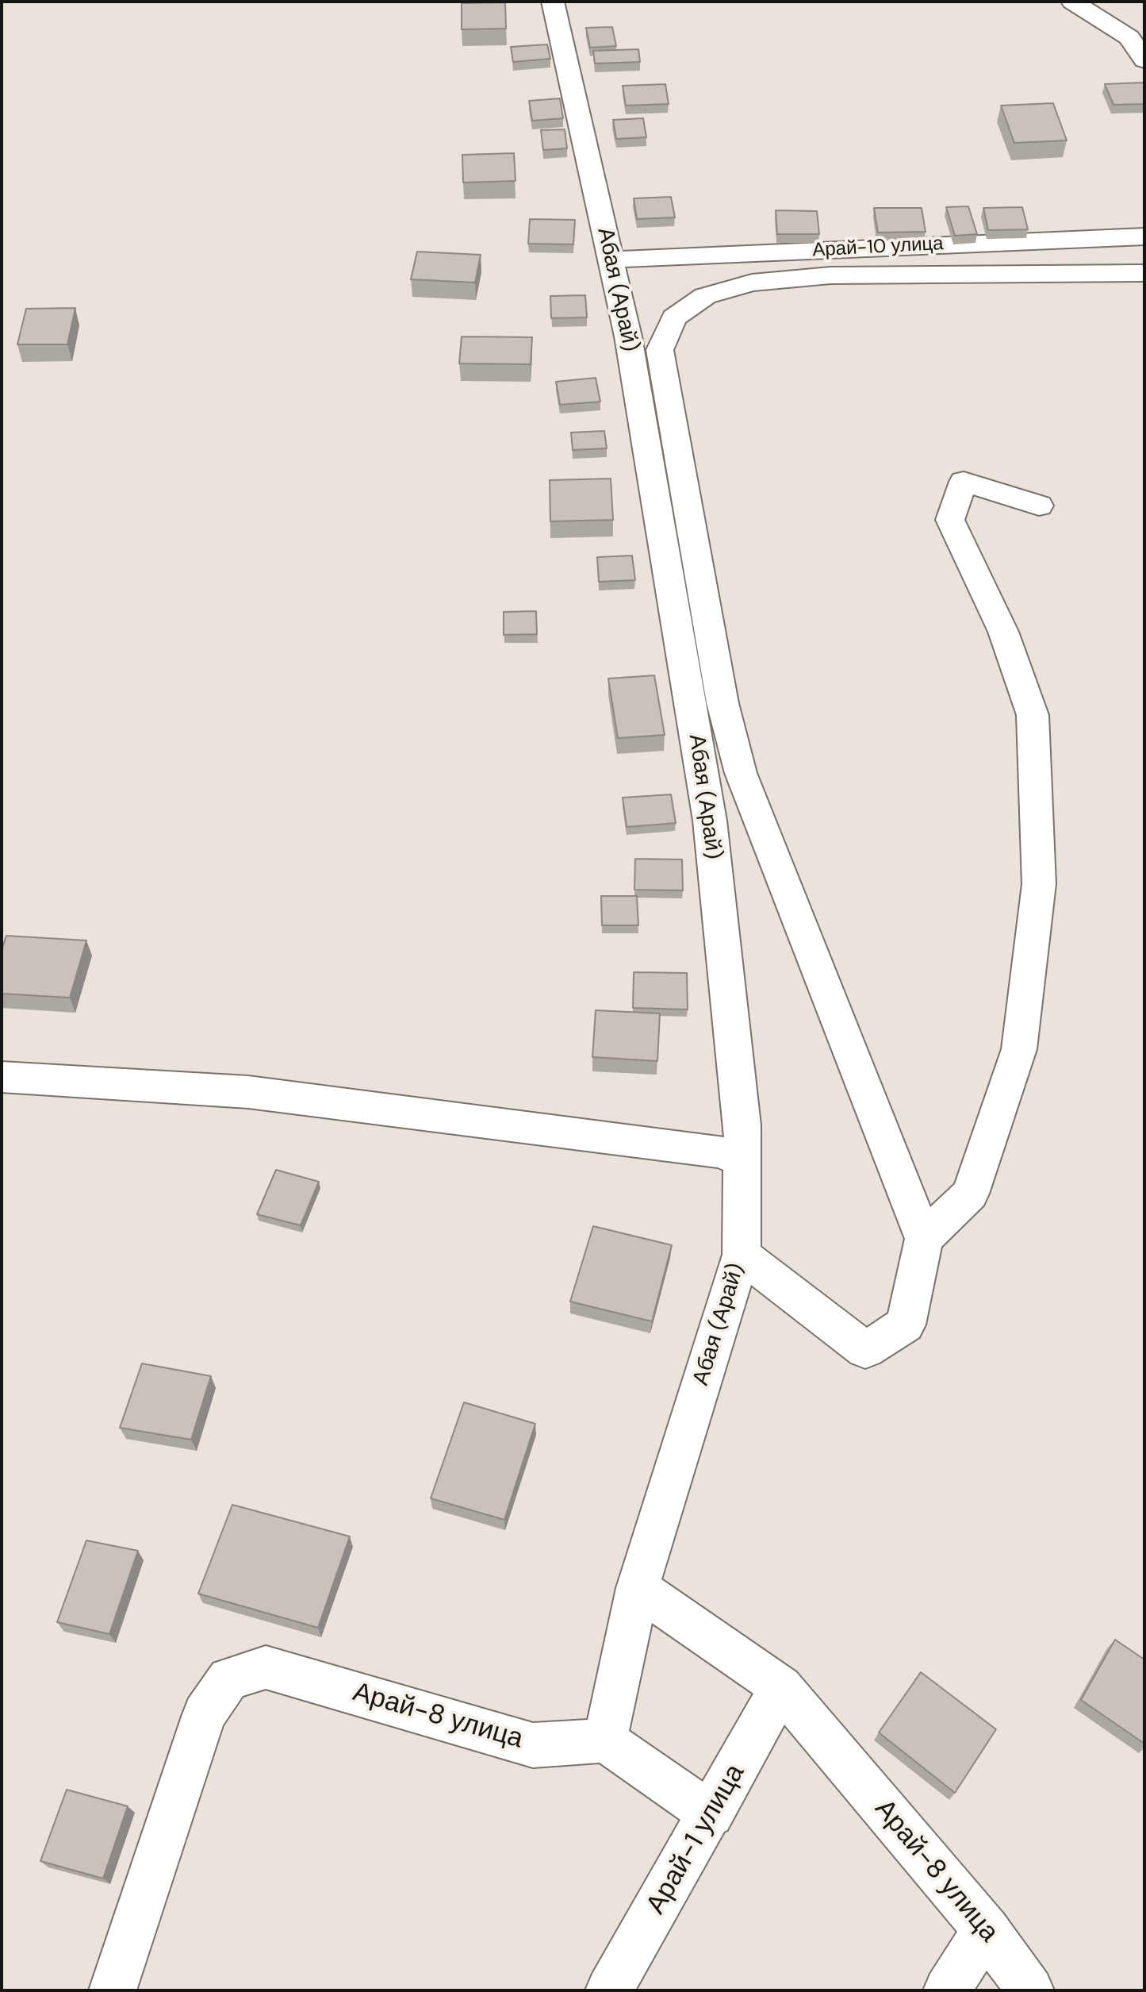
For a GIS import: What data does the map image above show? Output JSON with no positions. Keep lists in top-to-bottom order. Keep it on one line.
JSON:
{"streets":{"street":["Арай-10 улица","Абая (Арай)","Арай-8 улица","Арай-1 улица"]},"crossings":[["Арай-10 улица","Абая (Арай)"],["Абая (Арай)","Арай-8 улица"],["Арай-8 улица","Арай-1 улица"]]}
